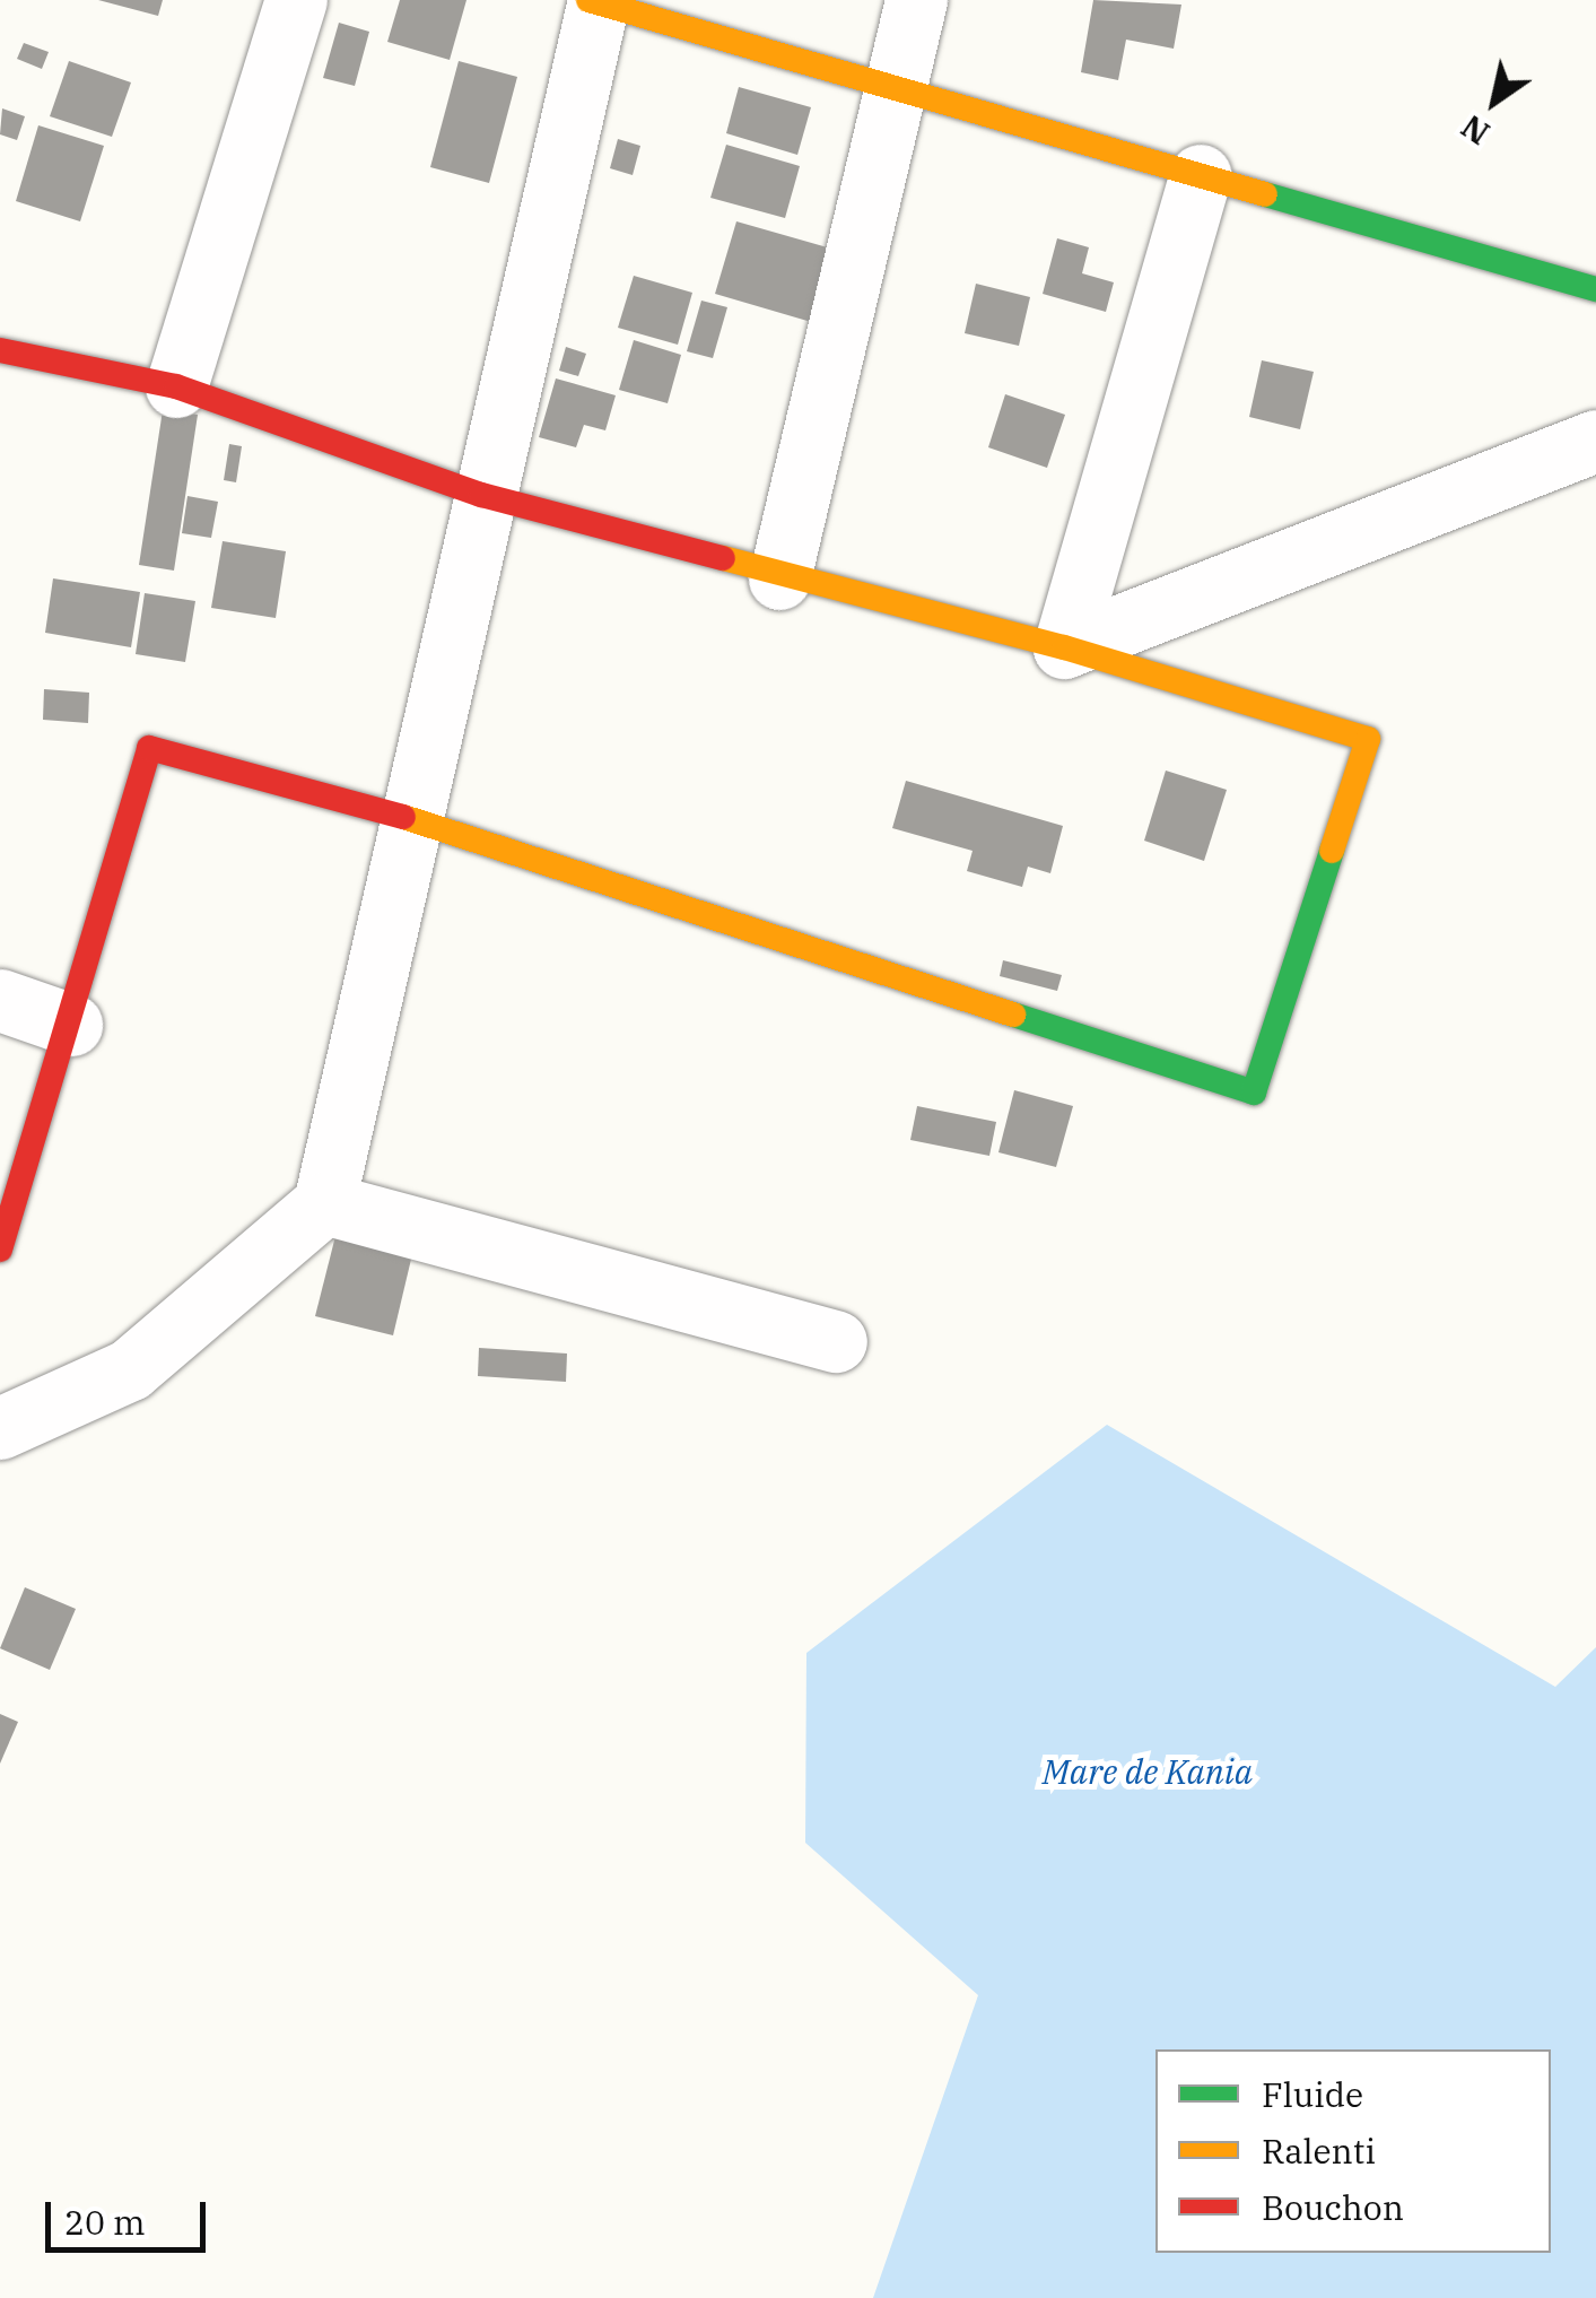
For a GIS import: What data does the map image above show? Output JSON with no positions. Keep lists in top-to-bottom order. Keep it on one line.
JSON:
{"water":["Mare de Kania"],"legend":["Fluide","Ralenti","Bouchon"],"scale_bar":"20 m","north":"bottom left"}
